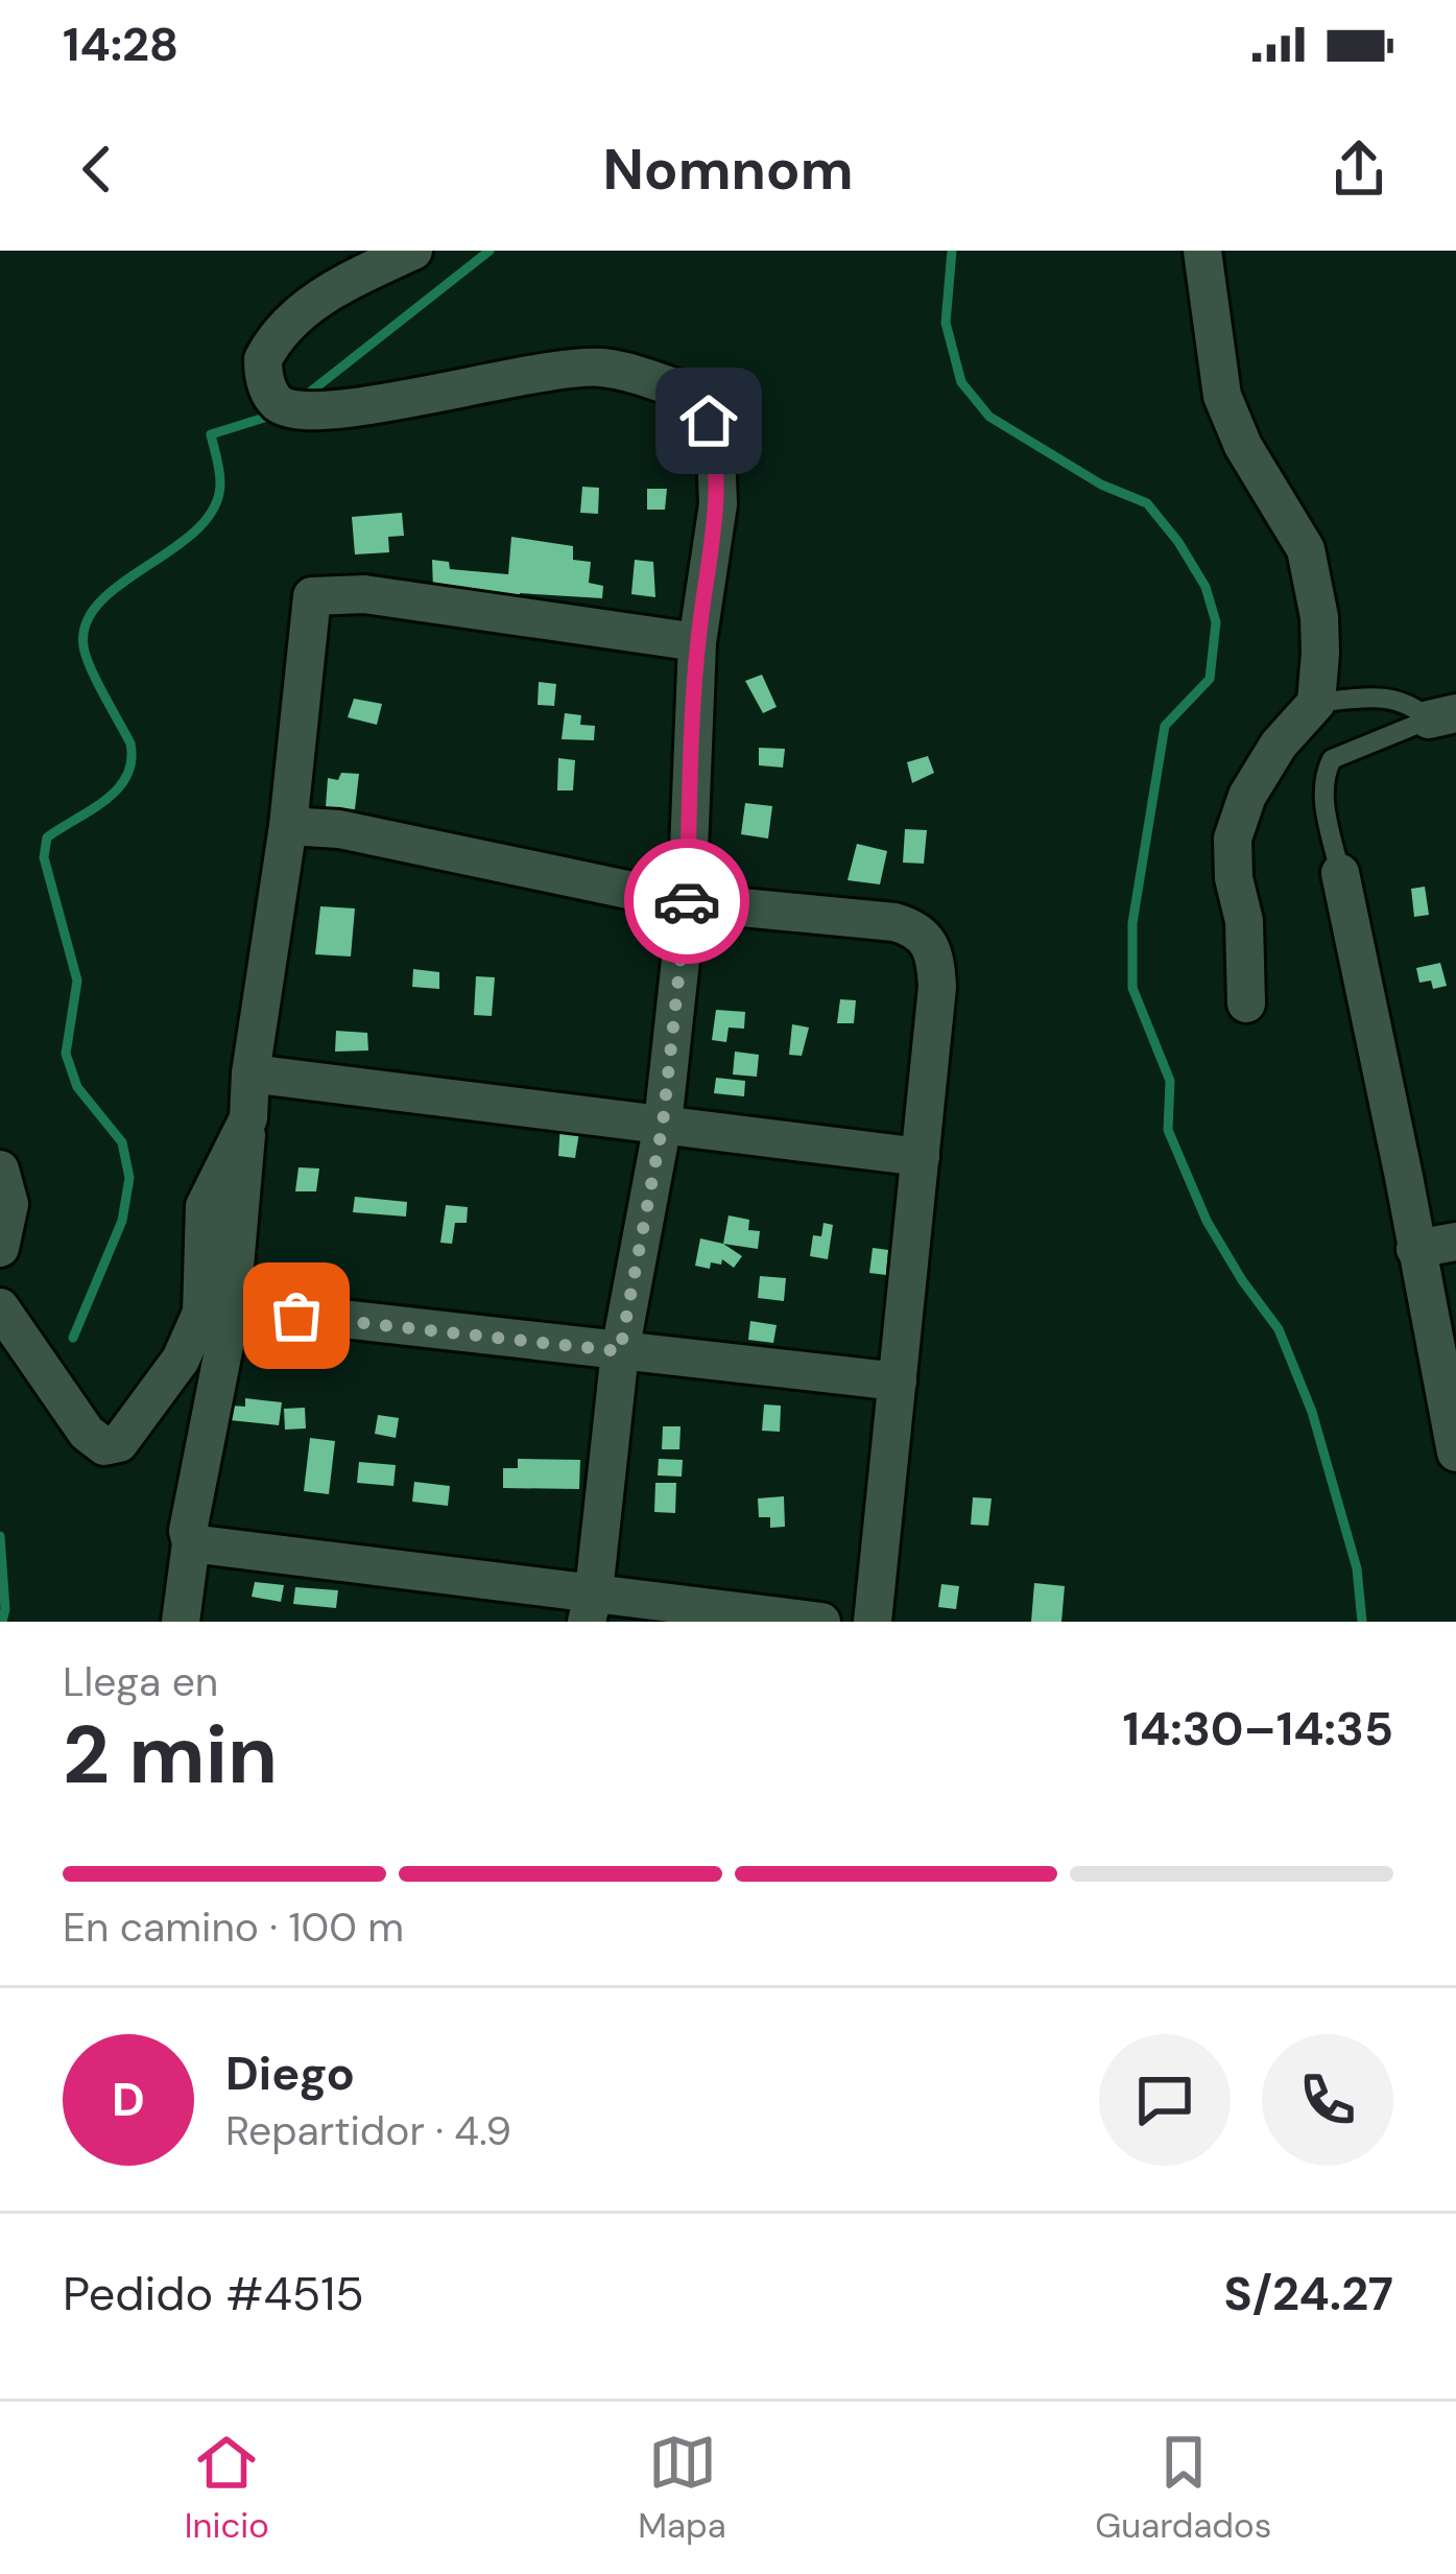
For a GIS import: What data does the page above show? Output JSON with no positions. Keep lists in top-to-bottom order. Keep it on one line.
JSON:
{"page":{"status":"14:28","header":"Nomnom","heading":["2 min","Llega en","14:30–14:35"],"panel":["Diego","Repartidor · 4.9","Pedido #4515","S/24.27"],"bar":"En camino · 100 m","round":"D","tabs":["Inicio","Mapa","Guardados"]}}
